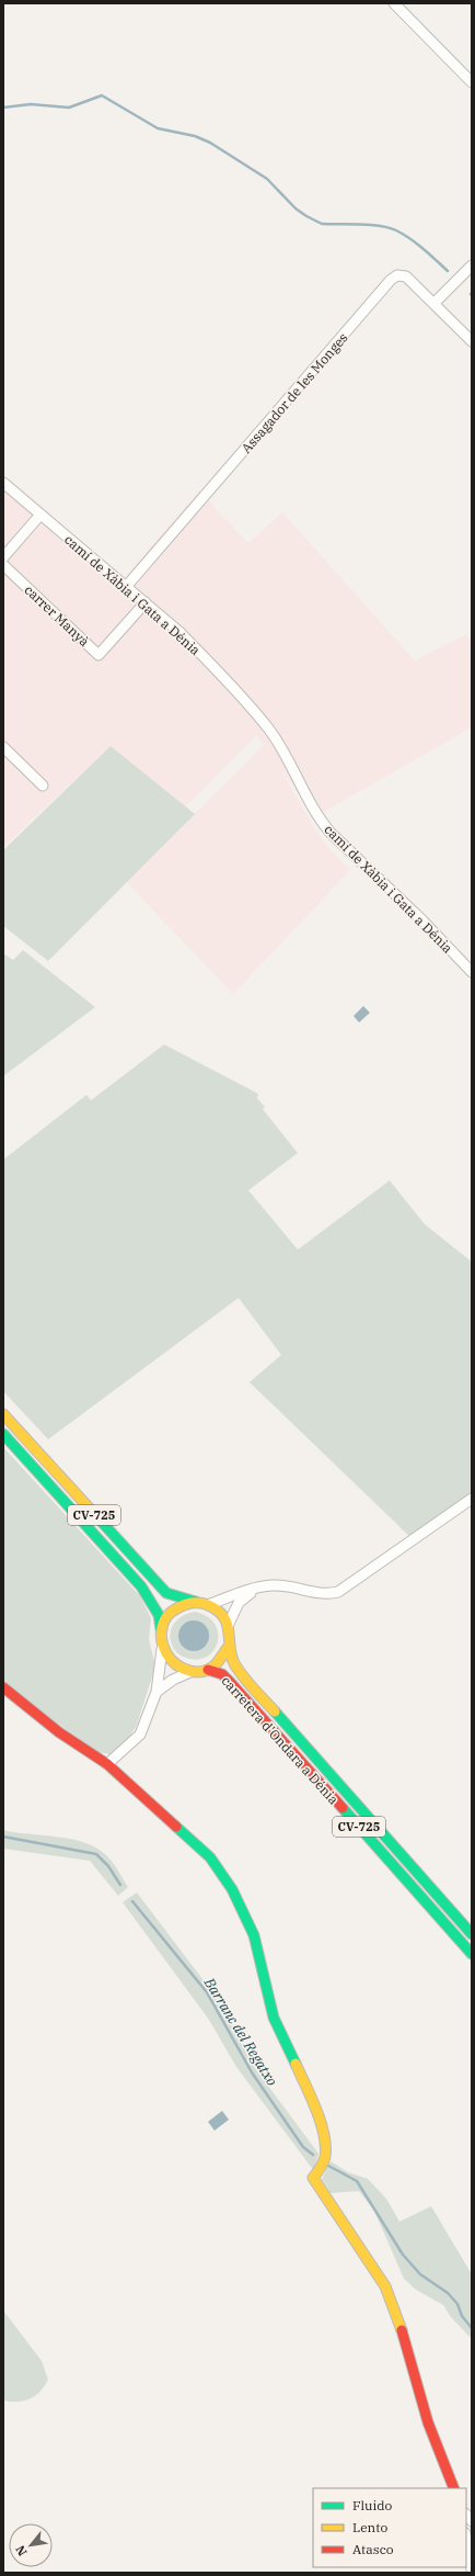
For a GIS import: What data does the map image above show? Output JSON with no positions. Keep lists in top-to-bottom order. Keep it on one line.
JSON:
{"streets":{"main road":["CV-725","carretera d'Ondara a Dénia"],"street":["Assagador de les Monges","camí de Xàbia i Gata a Dénia","carrer Manyà"]},"crossings":[["Assagador de les Monges","camí de Xàbia i Gata a Dénia"],["camí de Xàbia i Gata a Dénia","carrer Manyà"],["CV-725","carretera d'Ondara a Dénia"]],"water":["Barranc del Regatxo"],"legend":["Fluido","Lento","Atasco"],"north":"bottom left"}
